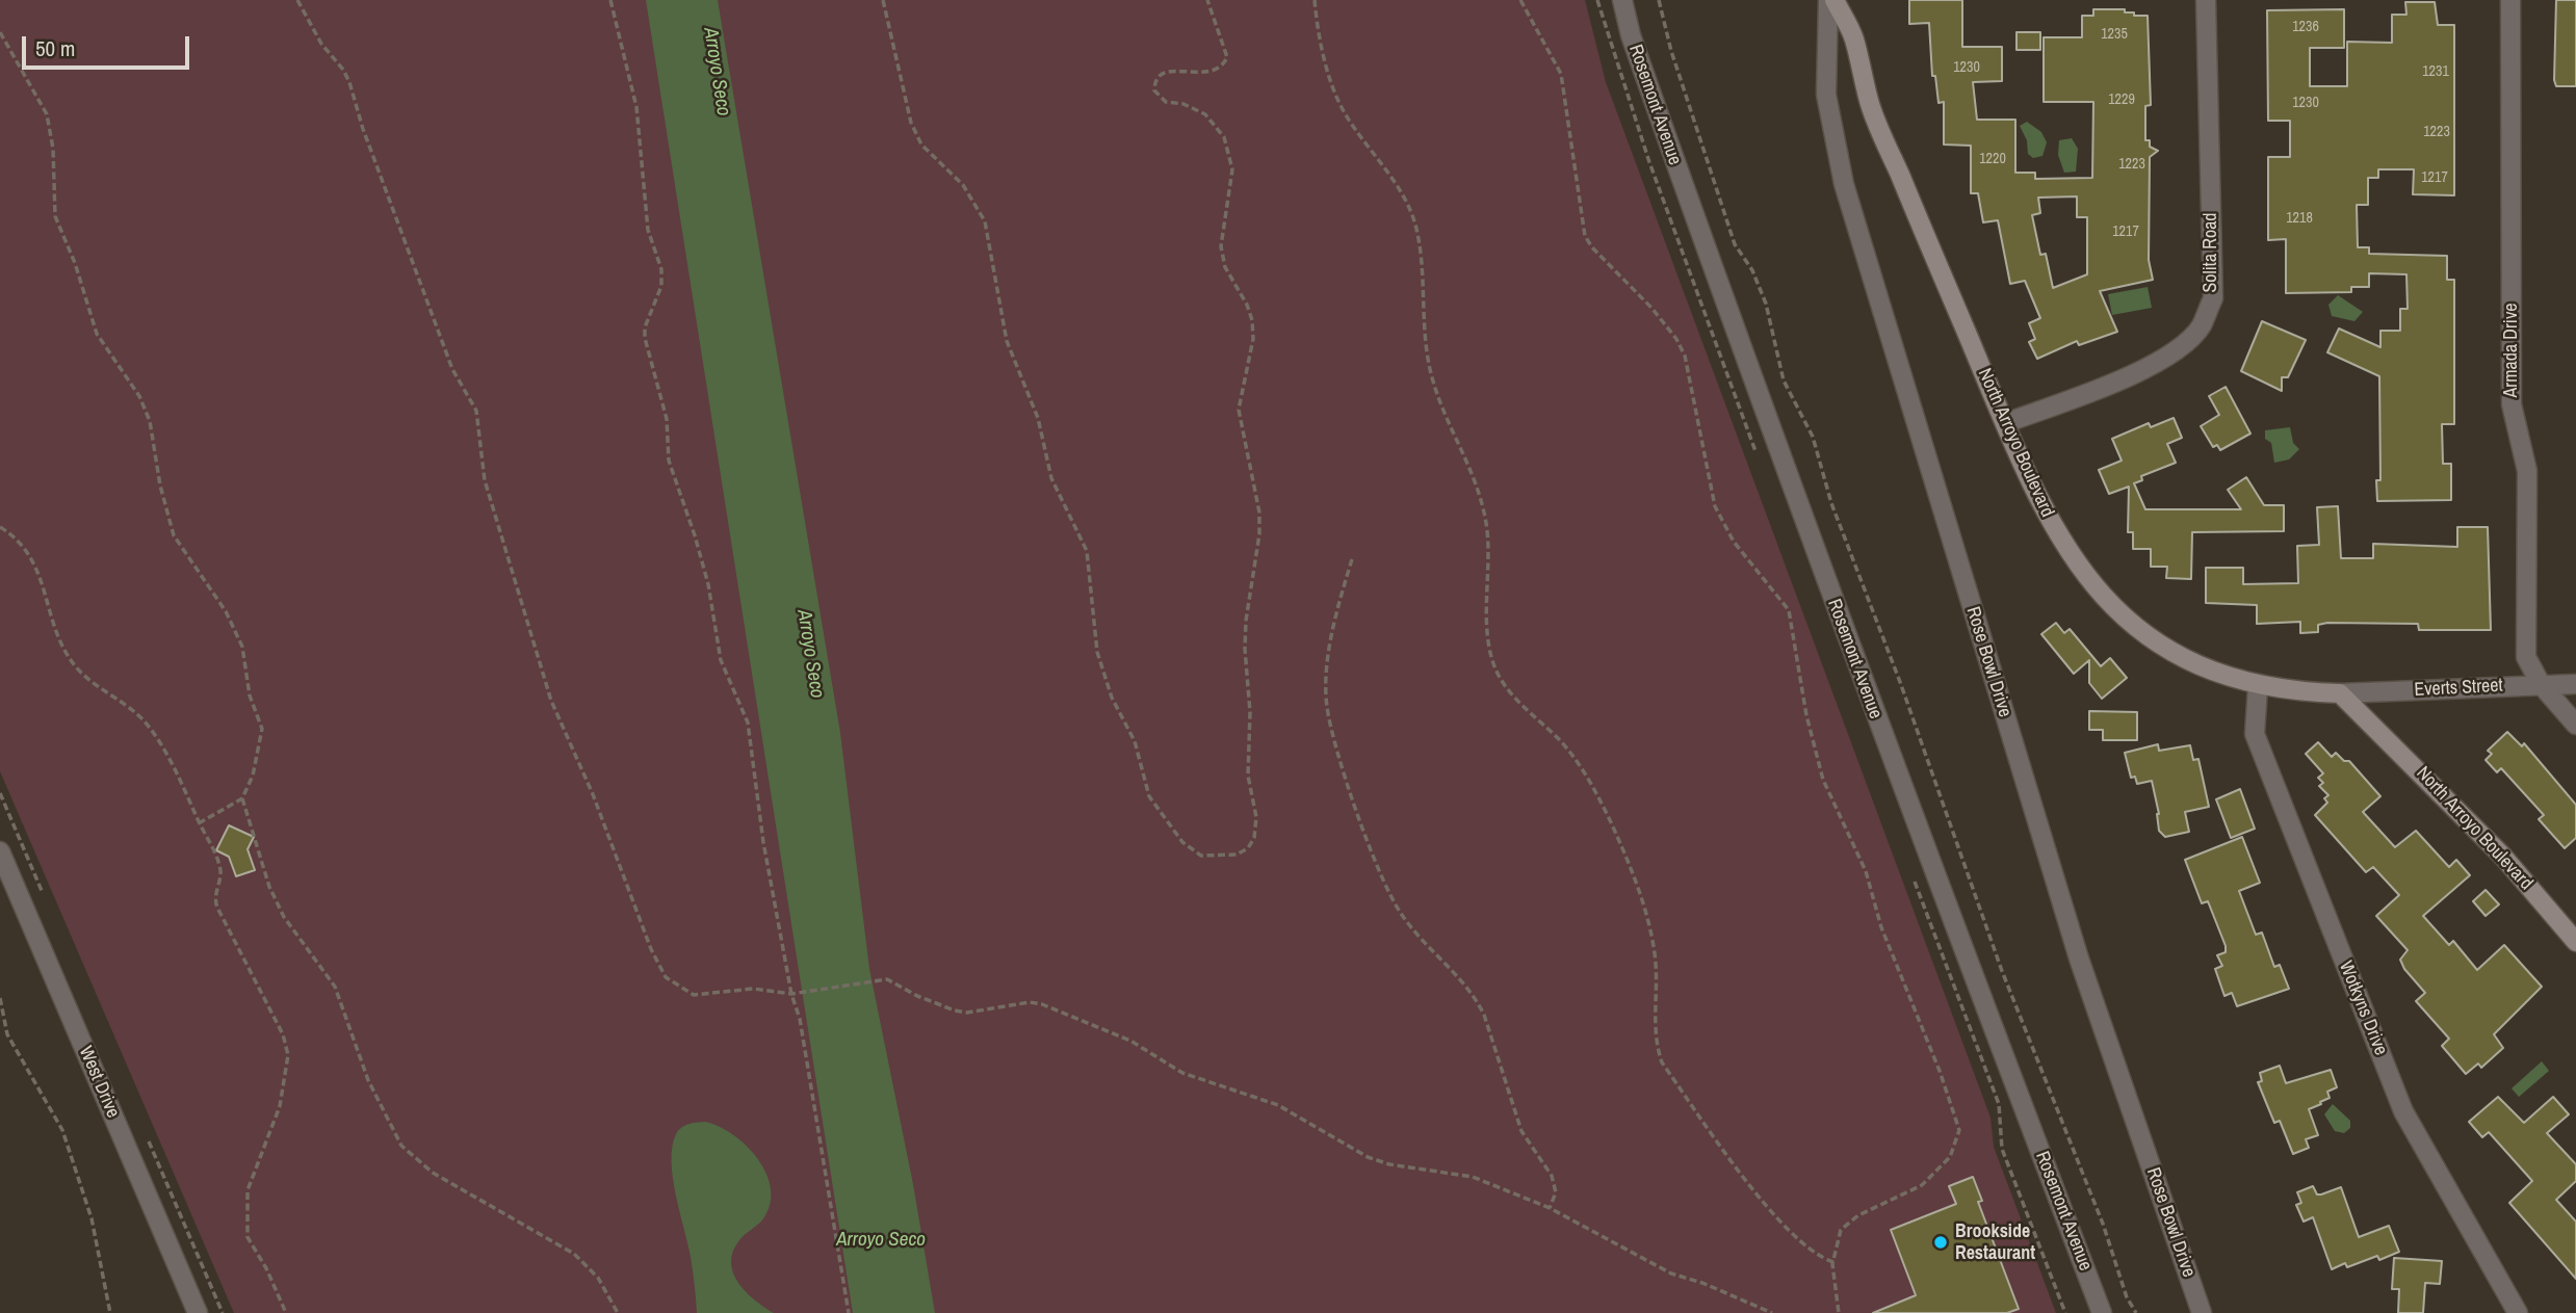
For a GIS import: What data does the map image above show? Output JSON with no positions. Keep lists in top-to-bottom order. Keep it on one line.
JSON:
{"streets":{"street":["Rosemont Avenue","Solita Road","Armada Drive","North Arroyo Boulevard","Rose Bowl Drive","Everts Street","Wotkyns Drive","West Drive"]},"crossings":[["Solita Road","North Arroyo Boulevard"],["Armada Drive","Everts Street"],["North Arroyo Boulevard","Everts Street"],["North Arroyo Boulevard","Wotkyns Drive"]],"water":["Arroyo Seco"],"places":["Brookside Restaurant"],"house_numbers":["1236","1235","1230","1231","1229","1230","1223","1220","1223","1217","1218","1217"],"scale_bar":"50 m"}
